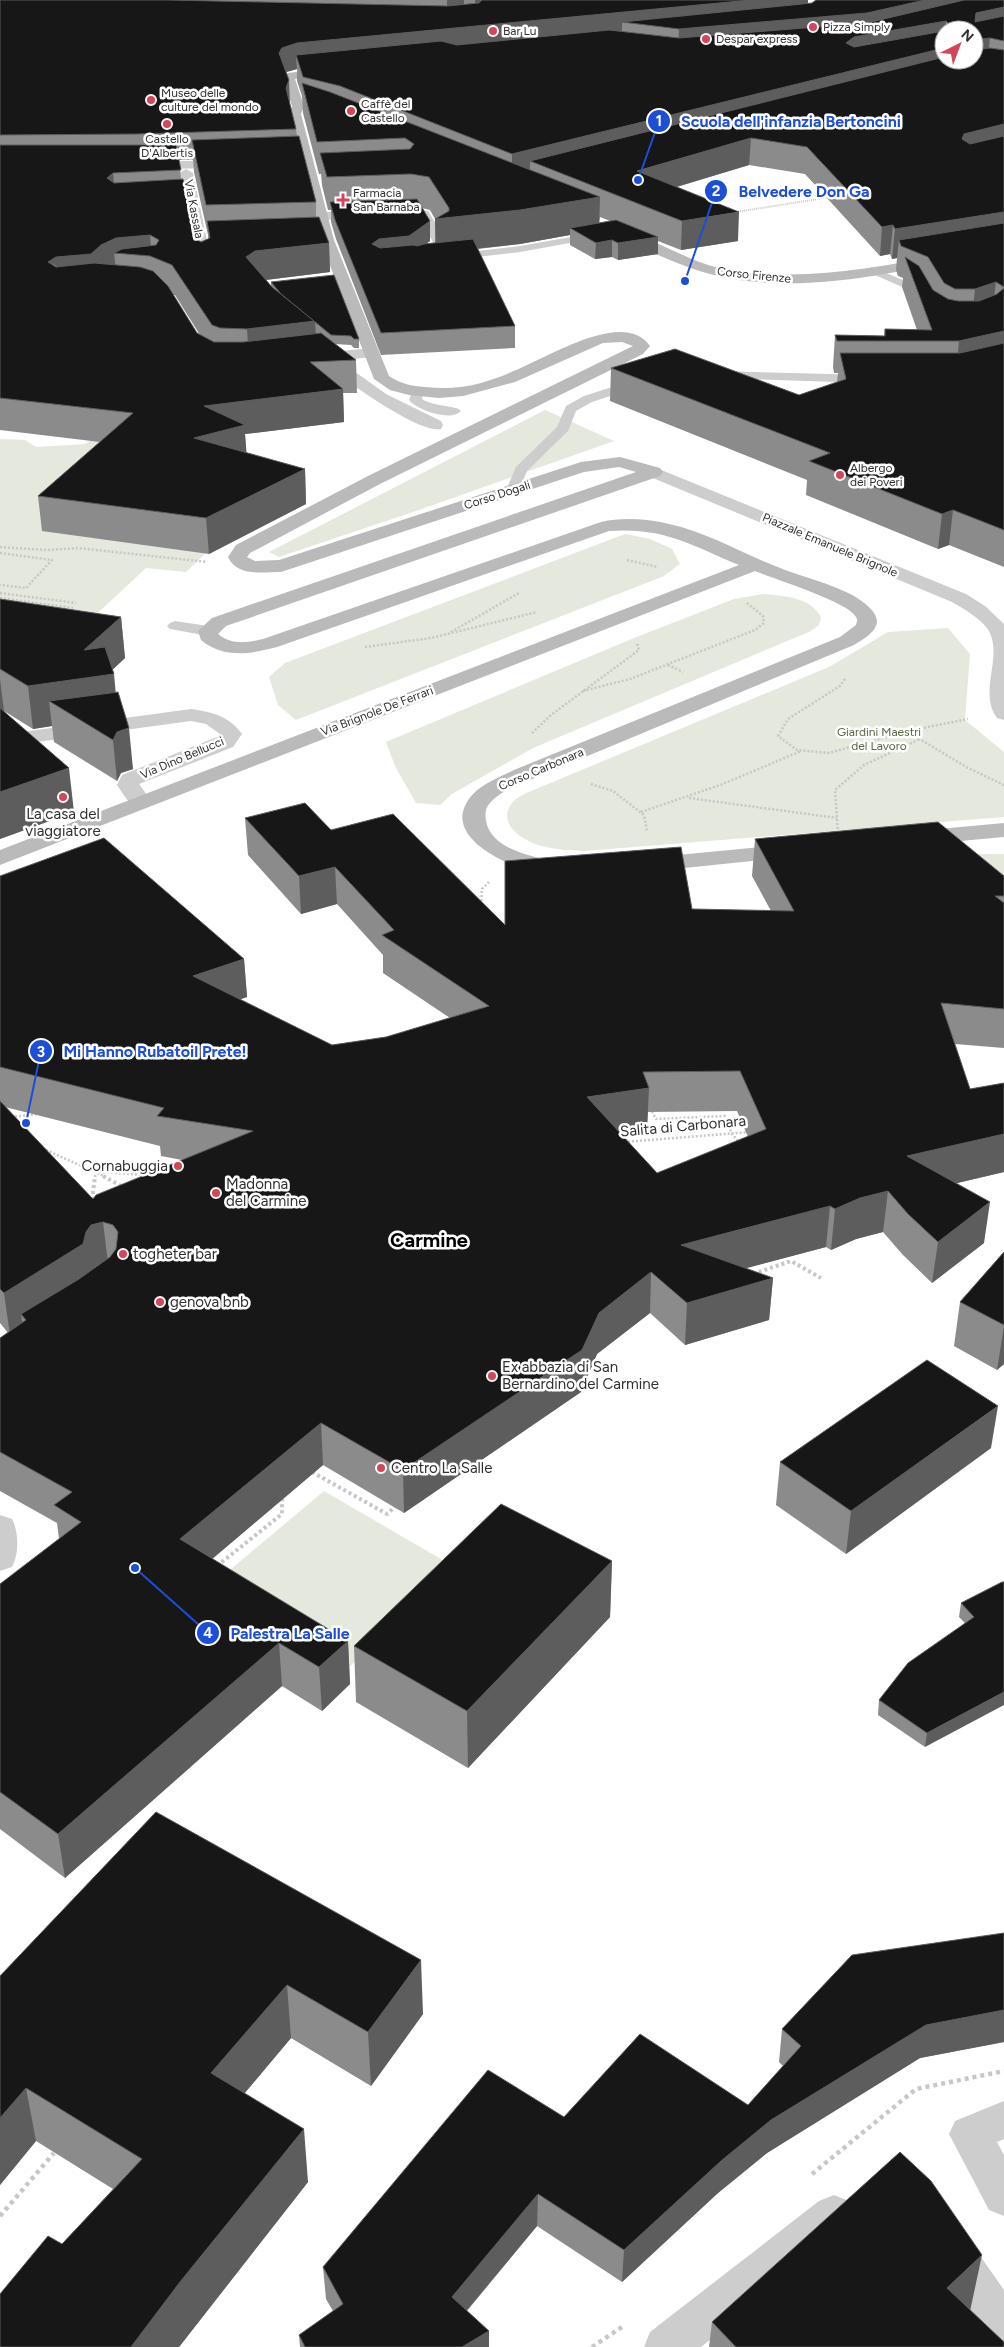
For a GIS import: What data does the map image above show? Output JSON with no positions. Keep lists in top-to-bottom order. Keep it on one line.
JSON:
{"streets":{"street":["Via Kassala","Corso Firenze","Corso Dogali","Piazzale Emanuele Brignole","Via Brignole De Ferrari","Via Dino Bellucci","Corso Carbonara"],"path":["Salita di Carbonara"]},"crossings":[["Corso Dogali","Piazzale Emanuele Brignole"],["Via Brignole De Ferrari","Via Dino Bellucci"],["Via Brignole De Ferrari","Corso Carbonara"]],"districts":["Carmine"],"parks":["Giardini Maestri del Lavoro"],"places":{"other":["Pizza Simply","Bar Lu","Despar express","Museo delle culture del mondo","Caffè del Castello","Castello D'Albertis","Scuola dell'infanzia Bertoncini","Belvedere Don Ga","Albergo dei Poveri","La casa del viaggiatore","Mi Hanno Rubatoil Prete!","Cornabuggia","Madonna del Carmine","togheter bar","genova bnb","Ex abbazia di San Bernardino del Carmine","Centro La Salle","Palestra La Salle"],"health":["Farmacia San Barnaba"]},"north":"top right"}
